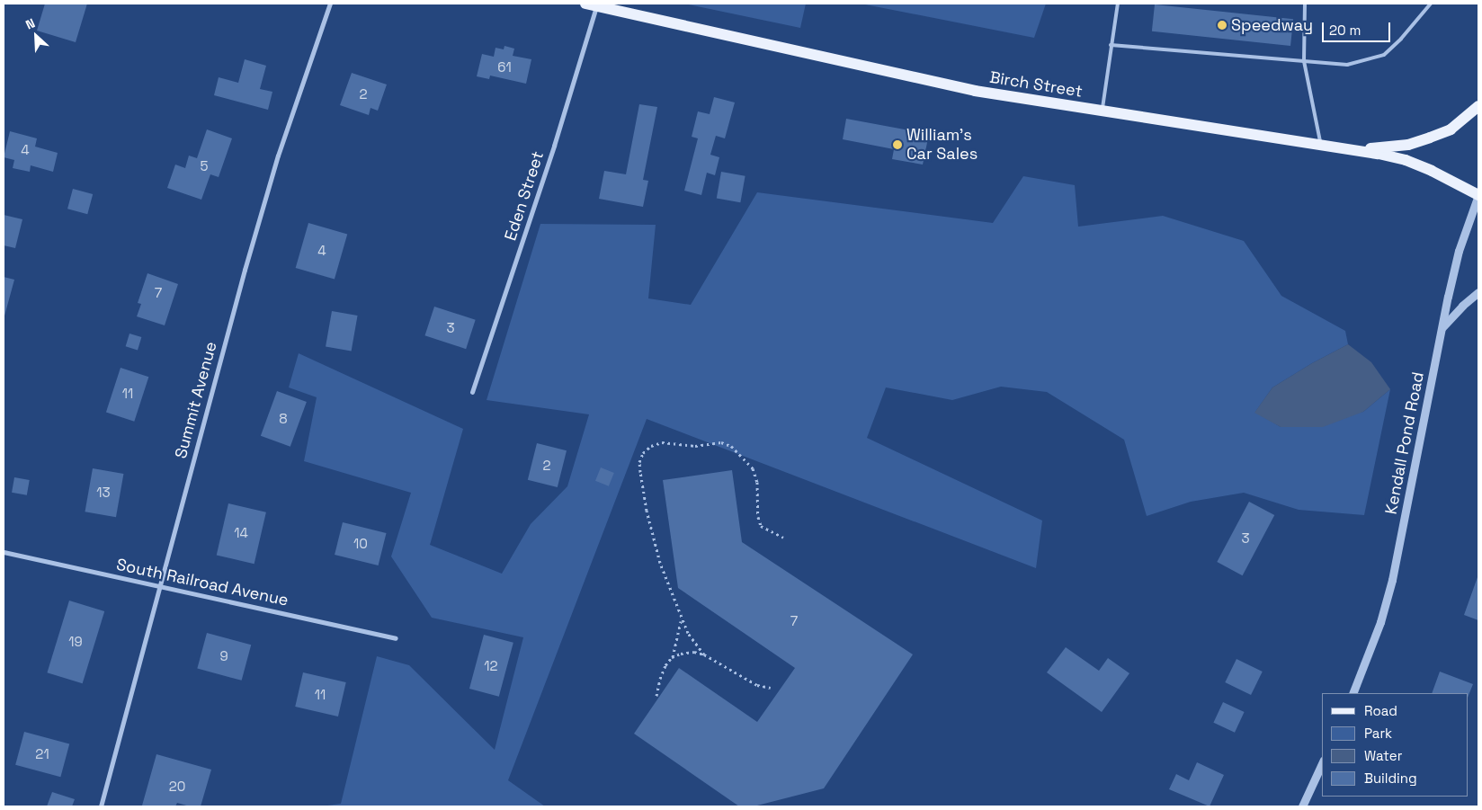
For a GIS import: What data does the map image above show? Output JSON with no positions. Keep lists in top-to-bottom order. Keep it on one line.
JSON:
{"streets":{"main road":["Birch Street"],"street":["Eden Street","Summit Avenue","Kendall Pond Road","South Railroad Avenue"]},"crossings":[["Birch Street","Eden Street"],["Birch Street","Kendall Pond Road"],["Summit Avenue","South Railroad Avenue"]],"places":["Speedway","William's Car Sales"],"house_numbers":["61","2","4","5","4","7","3","11","8","2","13","14","3","10","7","19","9","12","11","21","20"],"legend":["Road","Park","Water","Building"],"scale_bar":"20 m","north":"top left"}
